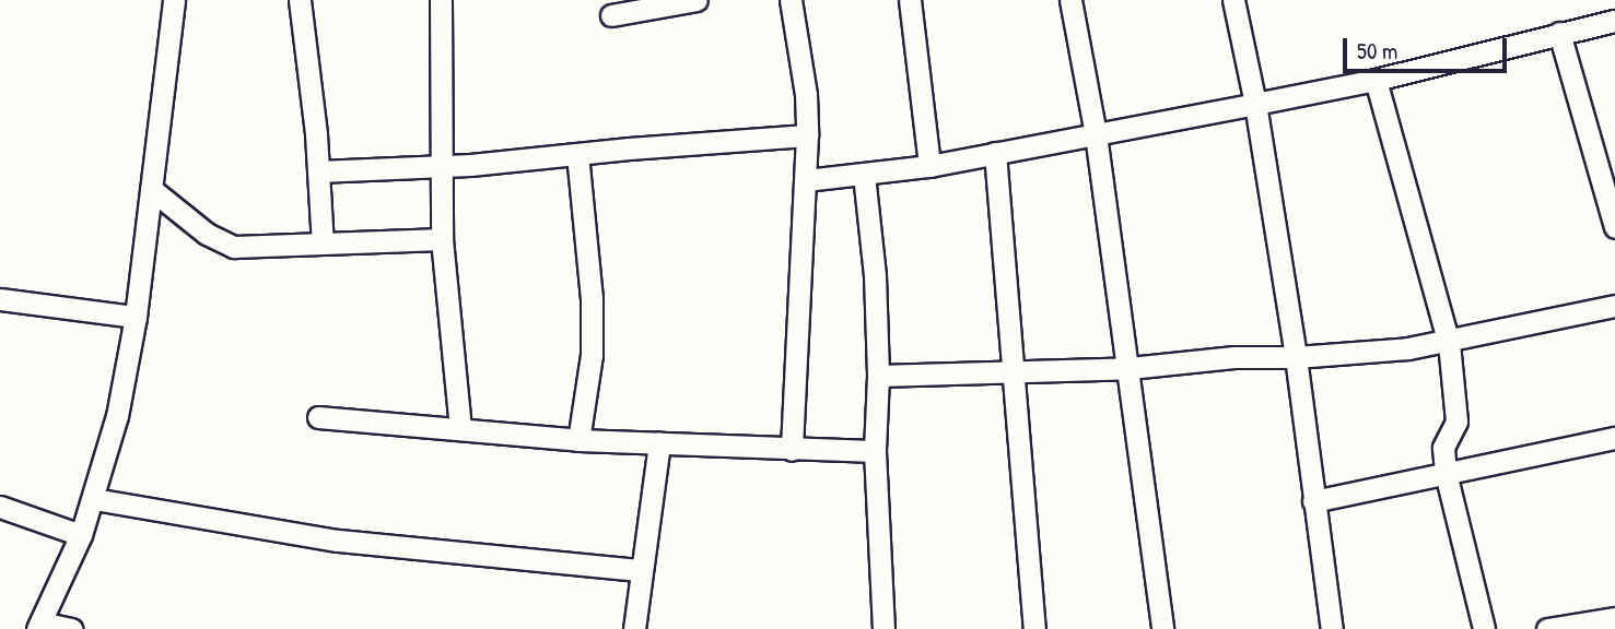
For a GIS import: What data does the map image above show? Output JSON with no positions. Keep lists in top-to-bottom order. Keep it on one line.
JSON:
{"scale_bar":"50 m"}
